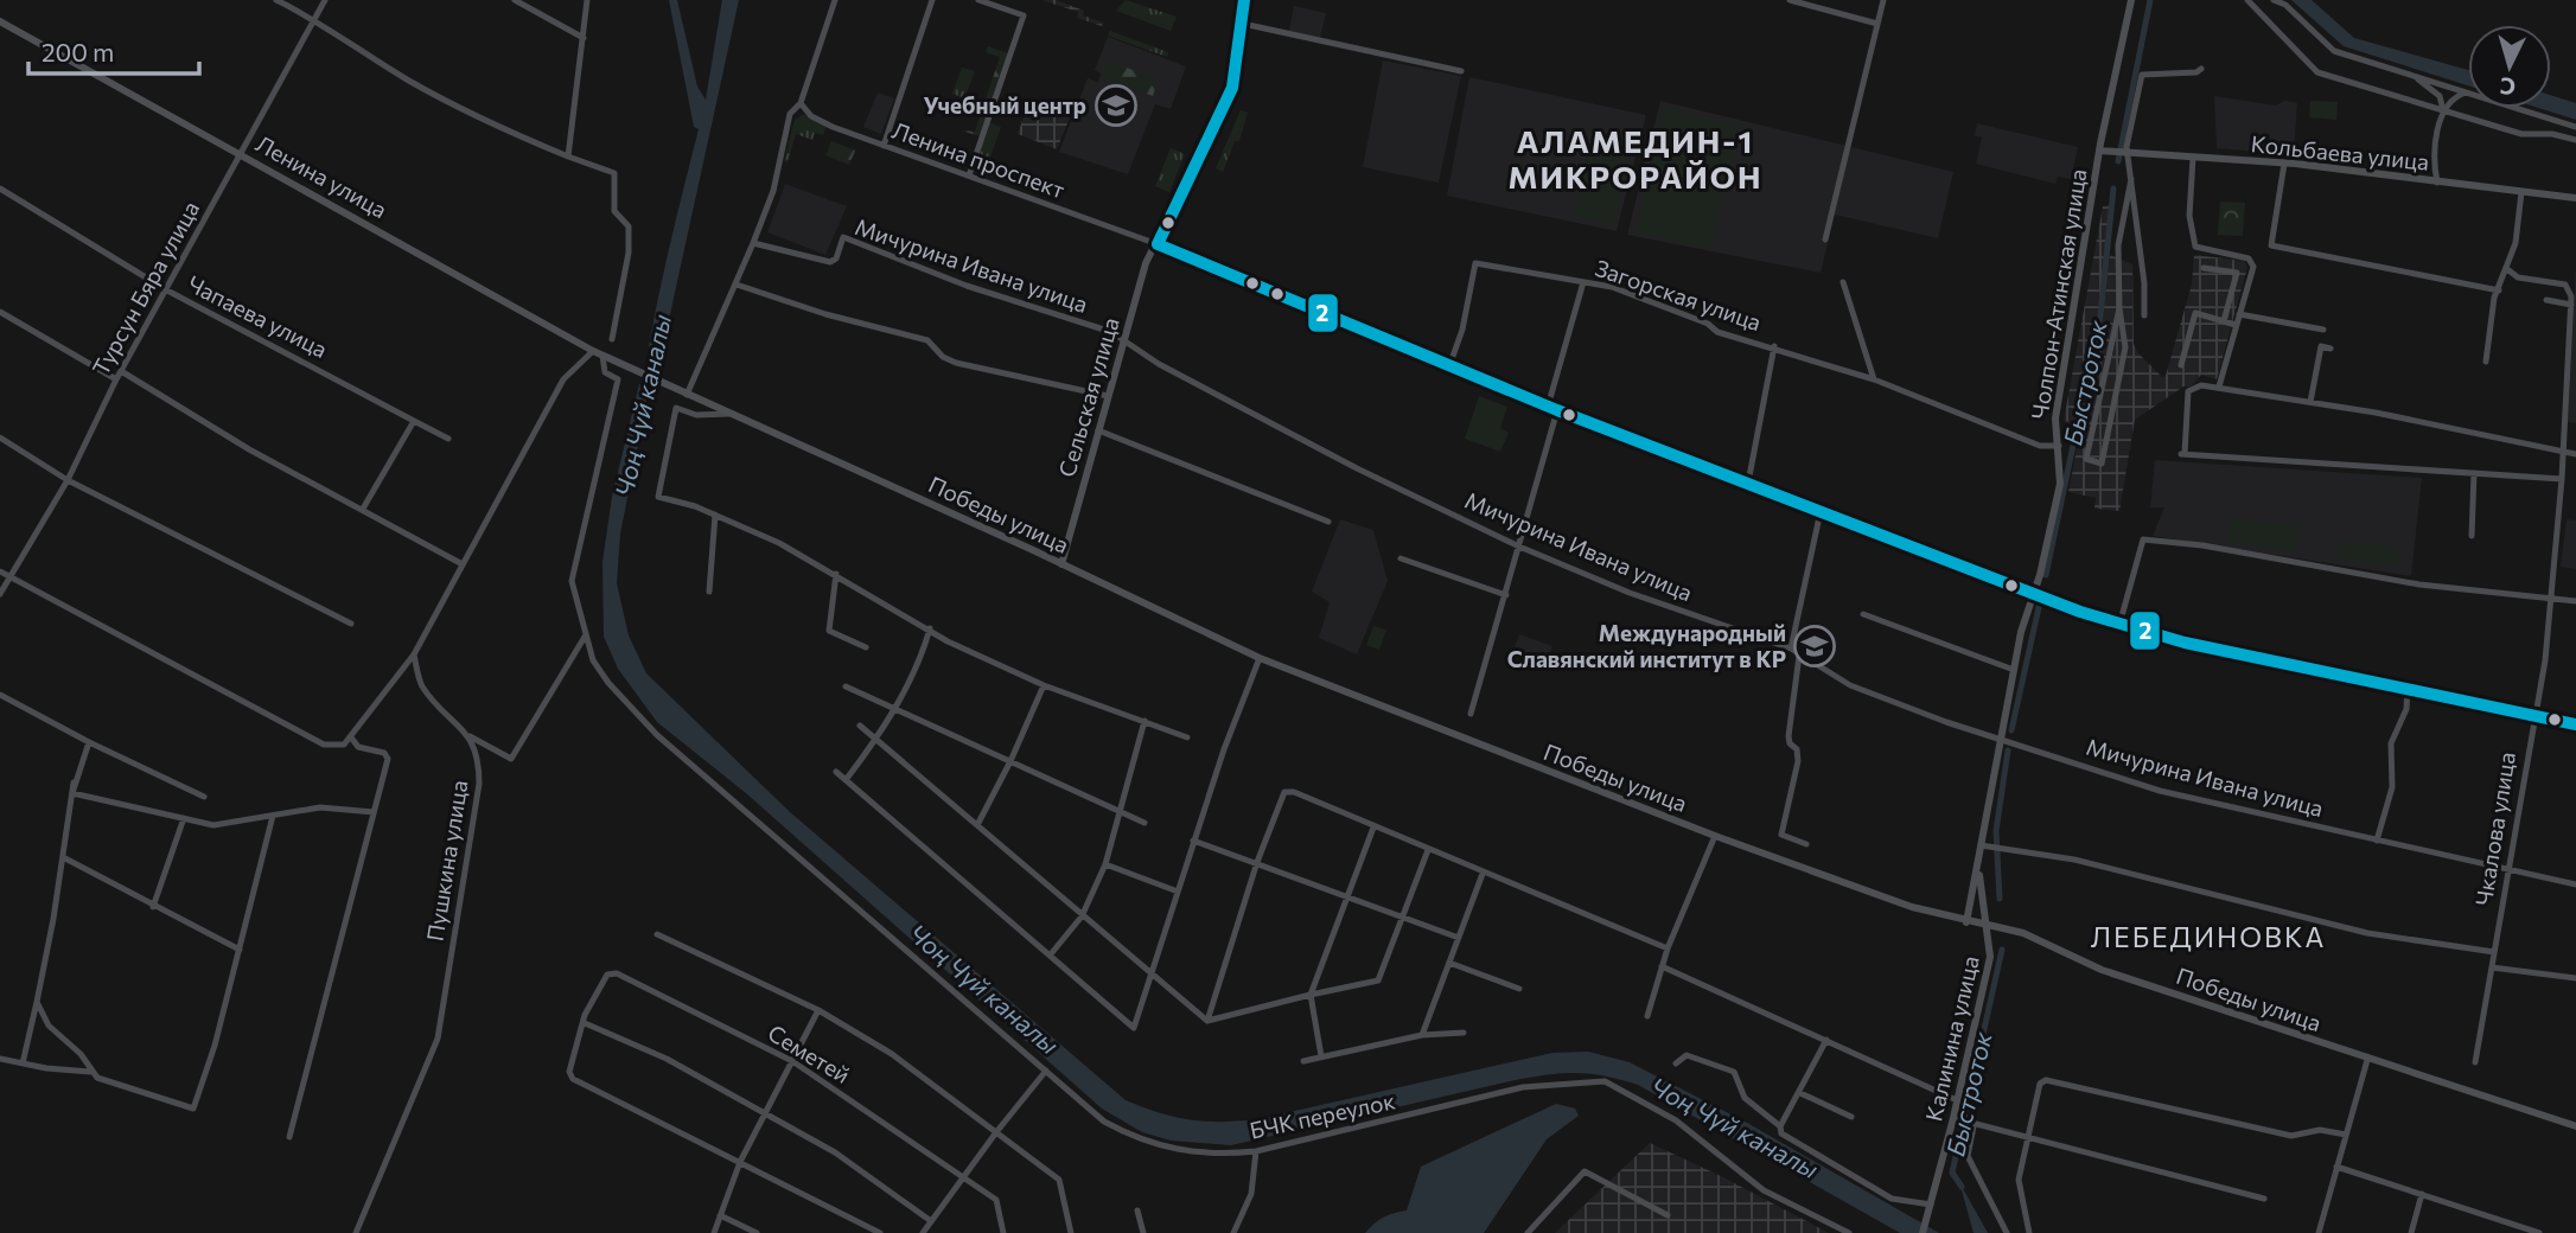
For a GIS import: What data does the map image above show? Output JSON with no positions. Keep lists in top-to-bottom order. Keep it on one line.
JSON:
{"streets":{"main road":["Кольбаева улица","Ленина улица","Чолпон-Атинская улица","Сельская улица","Победы улица","Калинина улица"],"street":["Ленина проспект","Мичурина Ивана улица","Турсун Бяра улица","Загорская улица","Чапаева улица","Чкалова улица","Пушкина улица","Семетей","БЧК переулок"]},"crossings":[["Кольбаева улица","Чолпон-Атинская улица"],["Ленина проспект","Сельская улица"],["Ленина улица","Турсун Бяра улица"],["Ленина улица","Победы улица"],["Ленина улица","БЧК переулок"],["Мичурина Ивана улица","Сельская улица"],["Мичурина Ивана улица","Чкалова улица"],["Мичурина Ивана улица","Калинина улица"],["Турсун Бяра улица","Чапаева улица"],["Чолпон-Атинская улица","Загорская улица"],["Чолпон-Атинская улица","Калинина улица"],["Сельская улица","Победы улица"],["Победы улица","Калинина улица"]],"districts":["АЛАМЕДИН-1 МИКРОРАЙОН","ЛЕБЕДИНОВКА"],"water":["Быстроток","Чоң Чүй каналы"],"places":{"school or university":["Учебный центр","Международный Славянский институт в КР"]},"lines":["transit line 2"],"scale_bar":"200 m","north":"bottom"}
